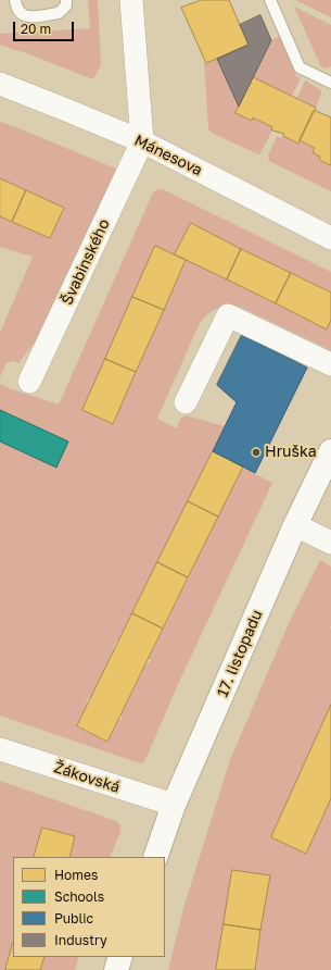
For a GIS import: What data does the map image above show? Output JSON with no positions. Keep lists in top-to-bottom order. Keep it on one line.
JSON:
{"streets":{"street":["Mánesova","Švabinského","17. listopadu","Žákovská"]},"crossings":[["Mánesova","Švabinského"],["17. listopadu","Žákovská"]],"places":["Hruška"],"legend":["Homes","Schools","Public","Industry"],"scale_bar":"20 m"}
